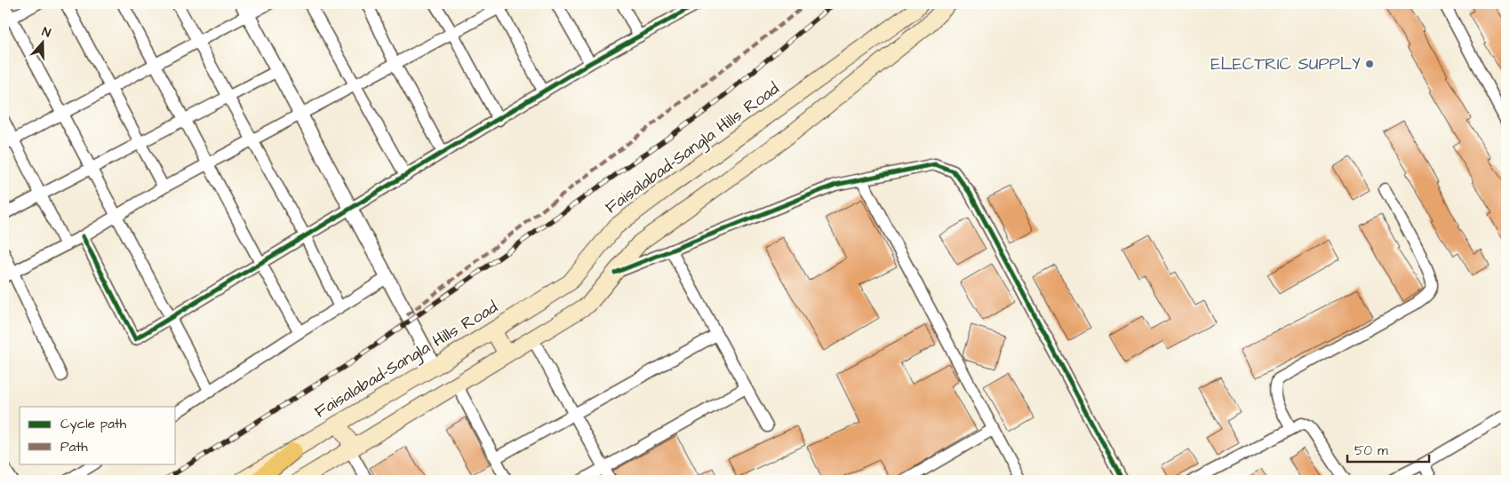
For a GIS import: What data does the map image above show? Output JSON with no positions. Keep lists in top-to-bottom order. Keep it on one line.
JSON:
{"streets":{"main road":["Faisalabad-Sangla Hills Road"]},"places":["ELECTRIC SUPPLY"],"legend":["Cycle path","Path"],"scale_bar":"50 m","north":"top"}
